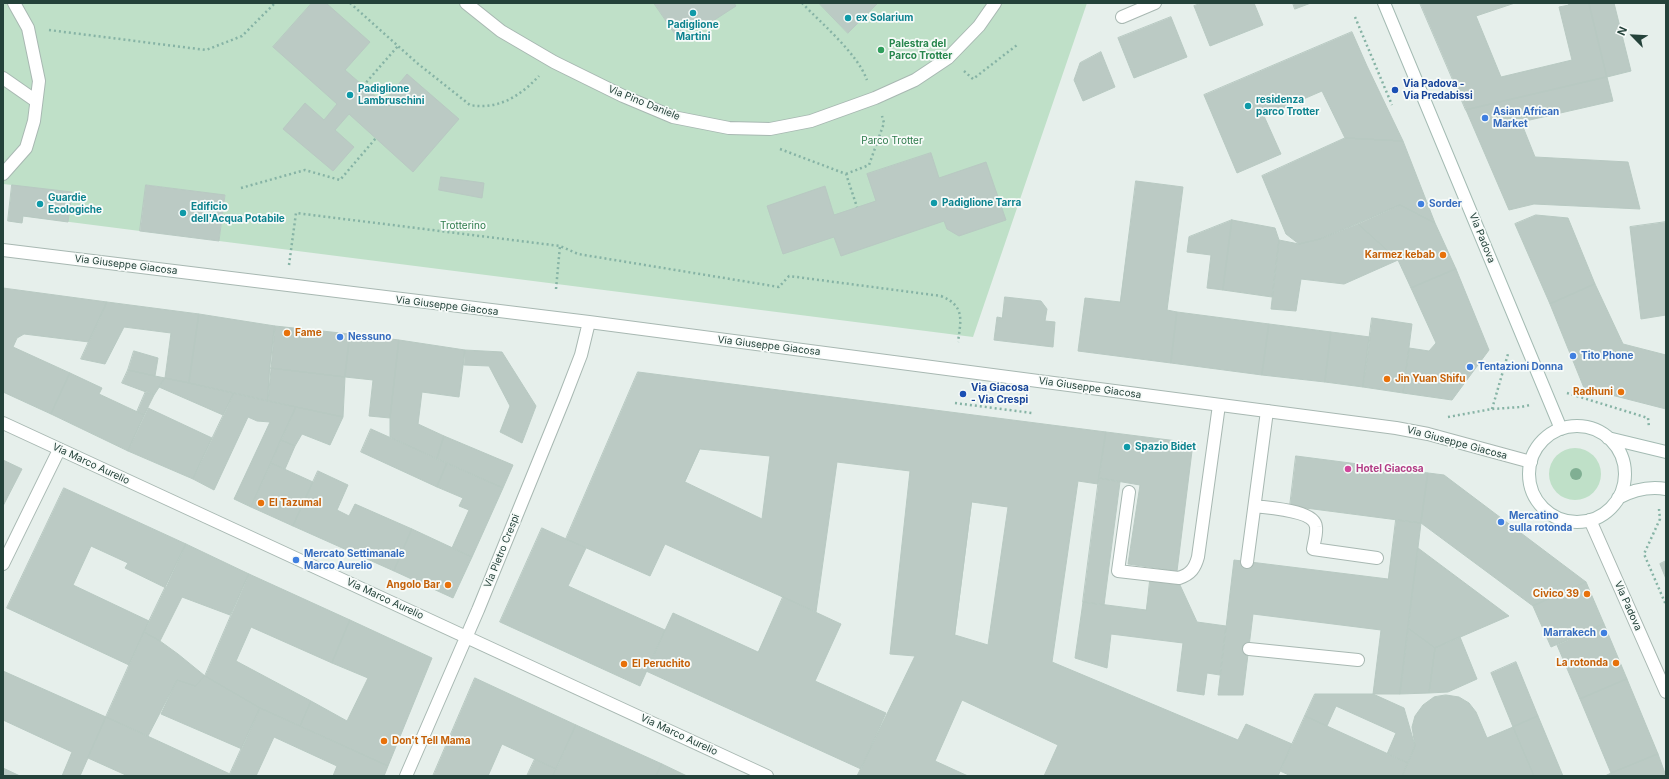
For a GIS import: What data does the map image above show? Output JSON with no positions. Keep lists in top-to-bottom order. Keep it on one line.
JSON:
{"streets":{"street":["Via Pino Daniele","Via Padova","Via Giuseppe Giacosa","Via Marco Aurelio","Via Pietro Crespi"]},"crossings":[["Via Padova","Via Giuseppe Giacosa"],["Via Giuseppe Giacosa","Via Pietro Crespi"],["Via Marco Aurelio","Via Pietro Crespi"]],"parks":["Parco Trotter","Trotterino"],"places":["Padiglione Martini","ex Solarium","Palestra del Parco Trotter","Via Padova - Via Predabissi","Padiglione Lambruschini","residenza parco Trotter","Asian African Market","Padiglione Tarra","Guardie Ecologiche","Sorder","Edificio dell'Acqua Potabile","Karmez kebab","Fame","Nessuno","Tito Phone","Tentazioni Donna","Jin Yuan Shifu","Radhuni","Via Giacosa - Via Crespi","Spazio Bidet","Hotel Giacosa","El Tazumal","Mercatino sulla rotonda","Mercato Settimanale Marco Aurelio","Angolo Bar","Civico 39","Marrakech","La rotonda","El Peruchito","Don't Tell Mama"],"north":"top left"}
